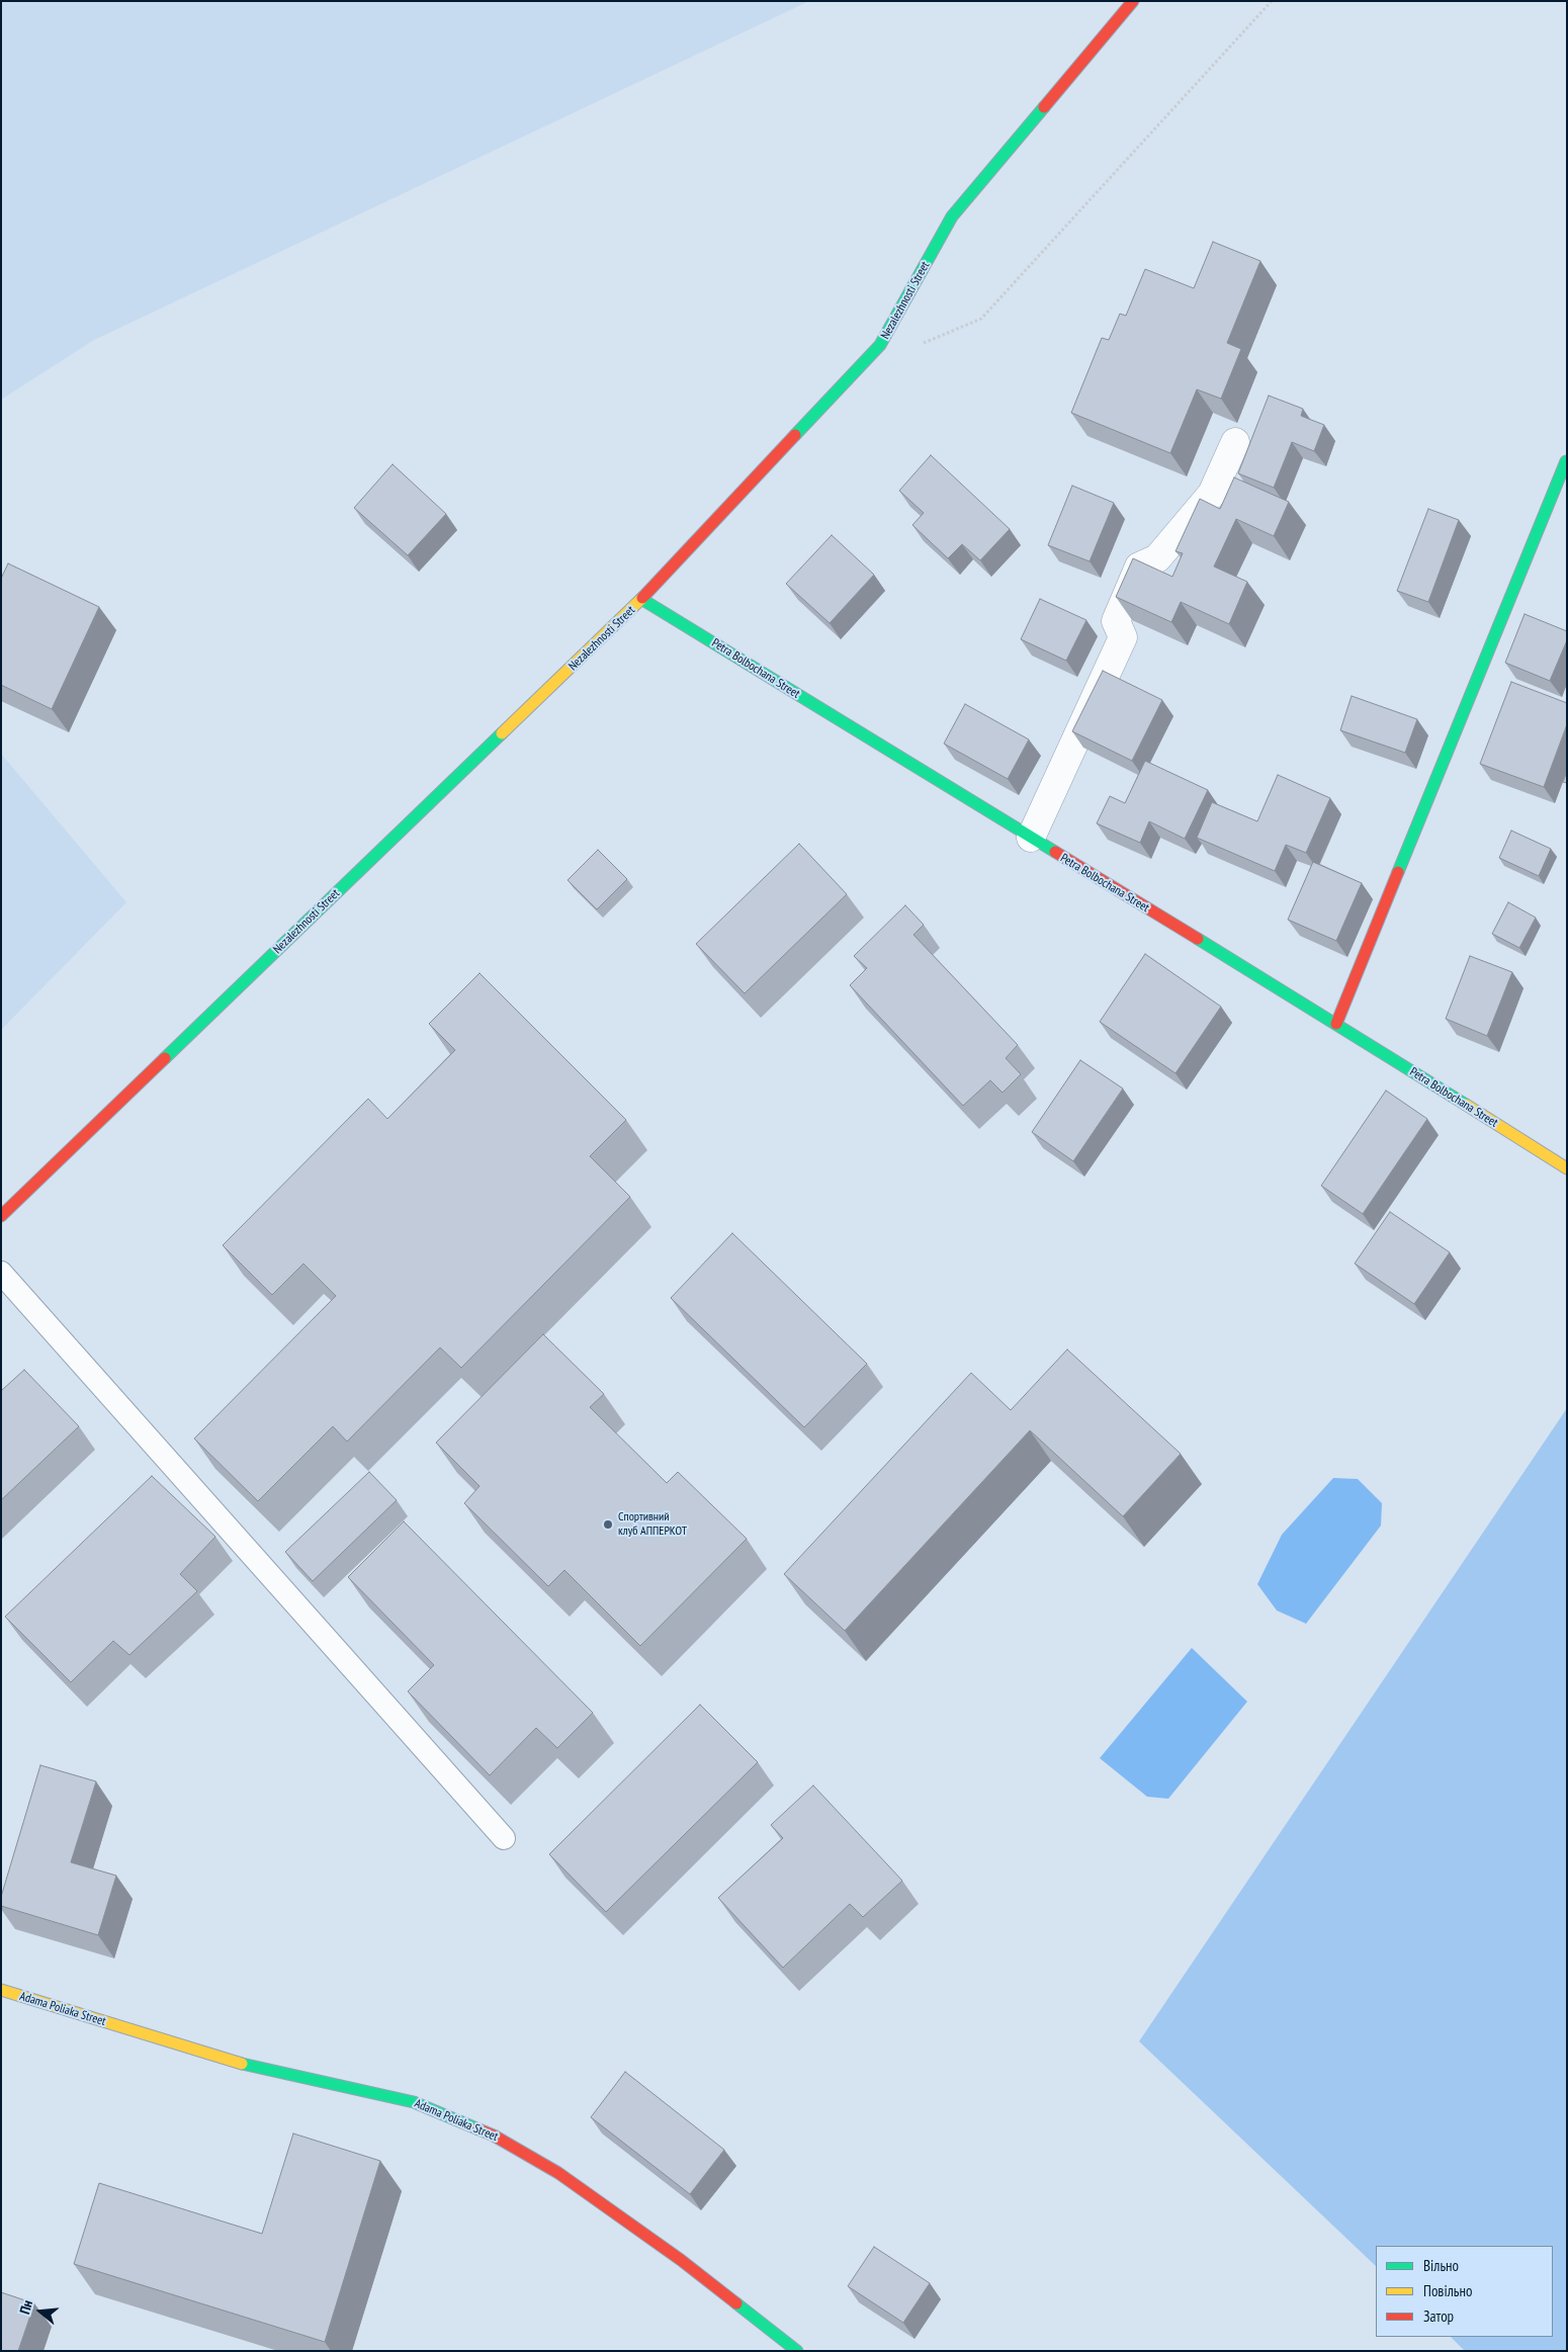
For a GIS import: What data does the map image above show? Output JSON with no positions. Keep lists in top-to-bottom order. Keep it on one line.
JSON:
{"streets":{"street":["Nezalezhnosti Street","Petra Bolbochana Street","Adama Poliaka Street"]},"crossings":[["Nezalezhnosti Street","Petra Bolbochana Street"]],"places":["Спортивний клуб АППЕРКОТ"],"legend":["Вільно","Повільно","Затор"],"north":"left"}
